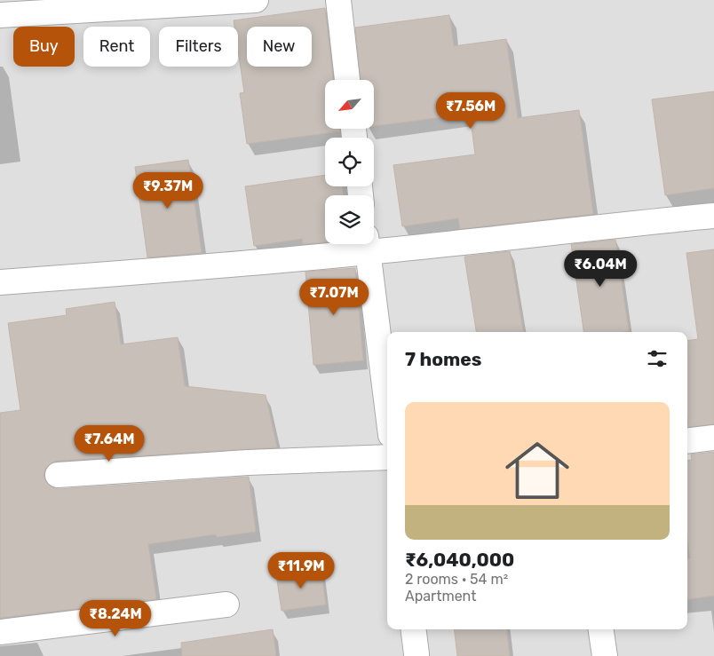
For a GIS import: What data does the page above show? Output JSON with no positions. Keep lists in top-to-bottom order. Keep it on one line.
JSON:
{"north":"bottom left","page":{"chip":["Buy","Rent","Filters","New"],"price":["₹7.56M","₹9.37M","₹6.04M","₹7.07M","₹7.64M","₹11.9M","₹8.24M"],"heading":"7 homes","list":[{"name":"₹6,040,000","note":"2 rooms · 54 m² · Apartment"}]}}
